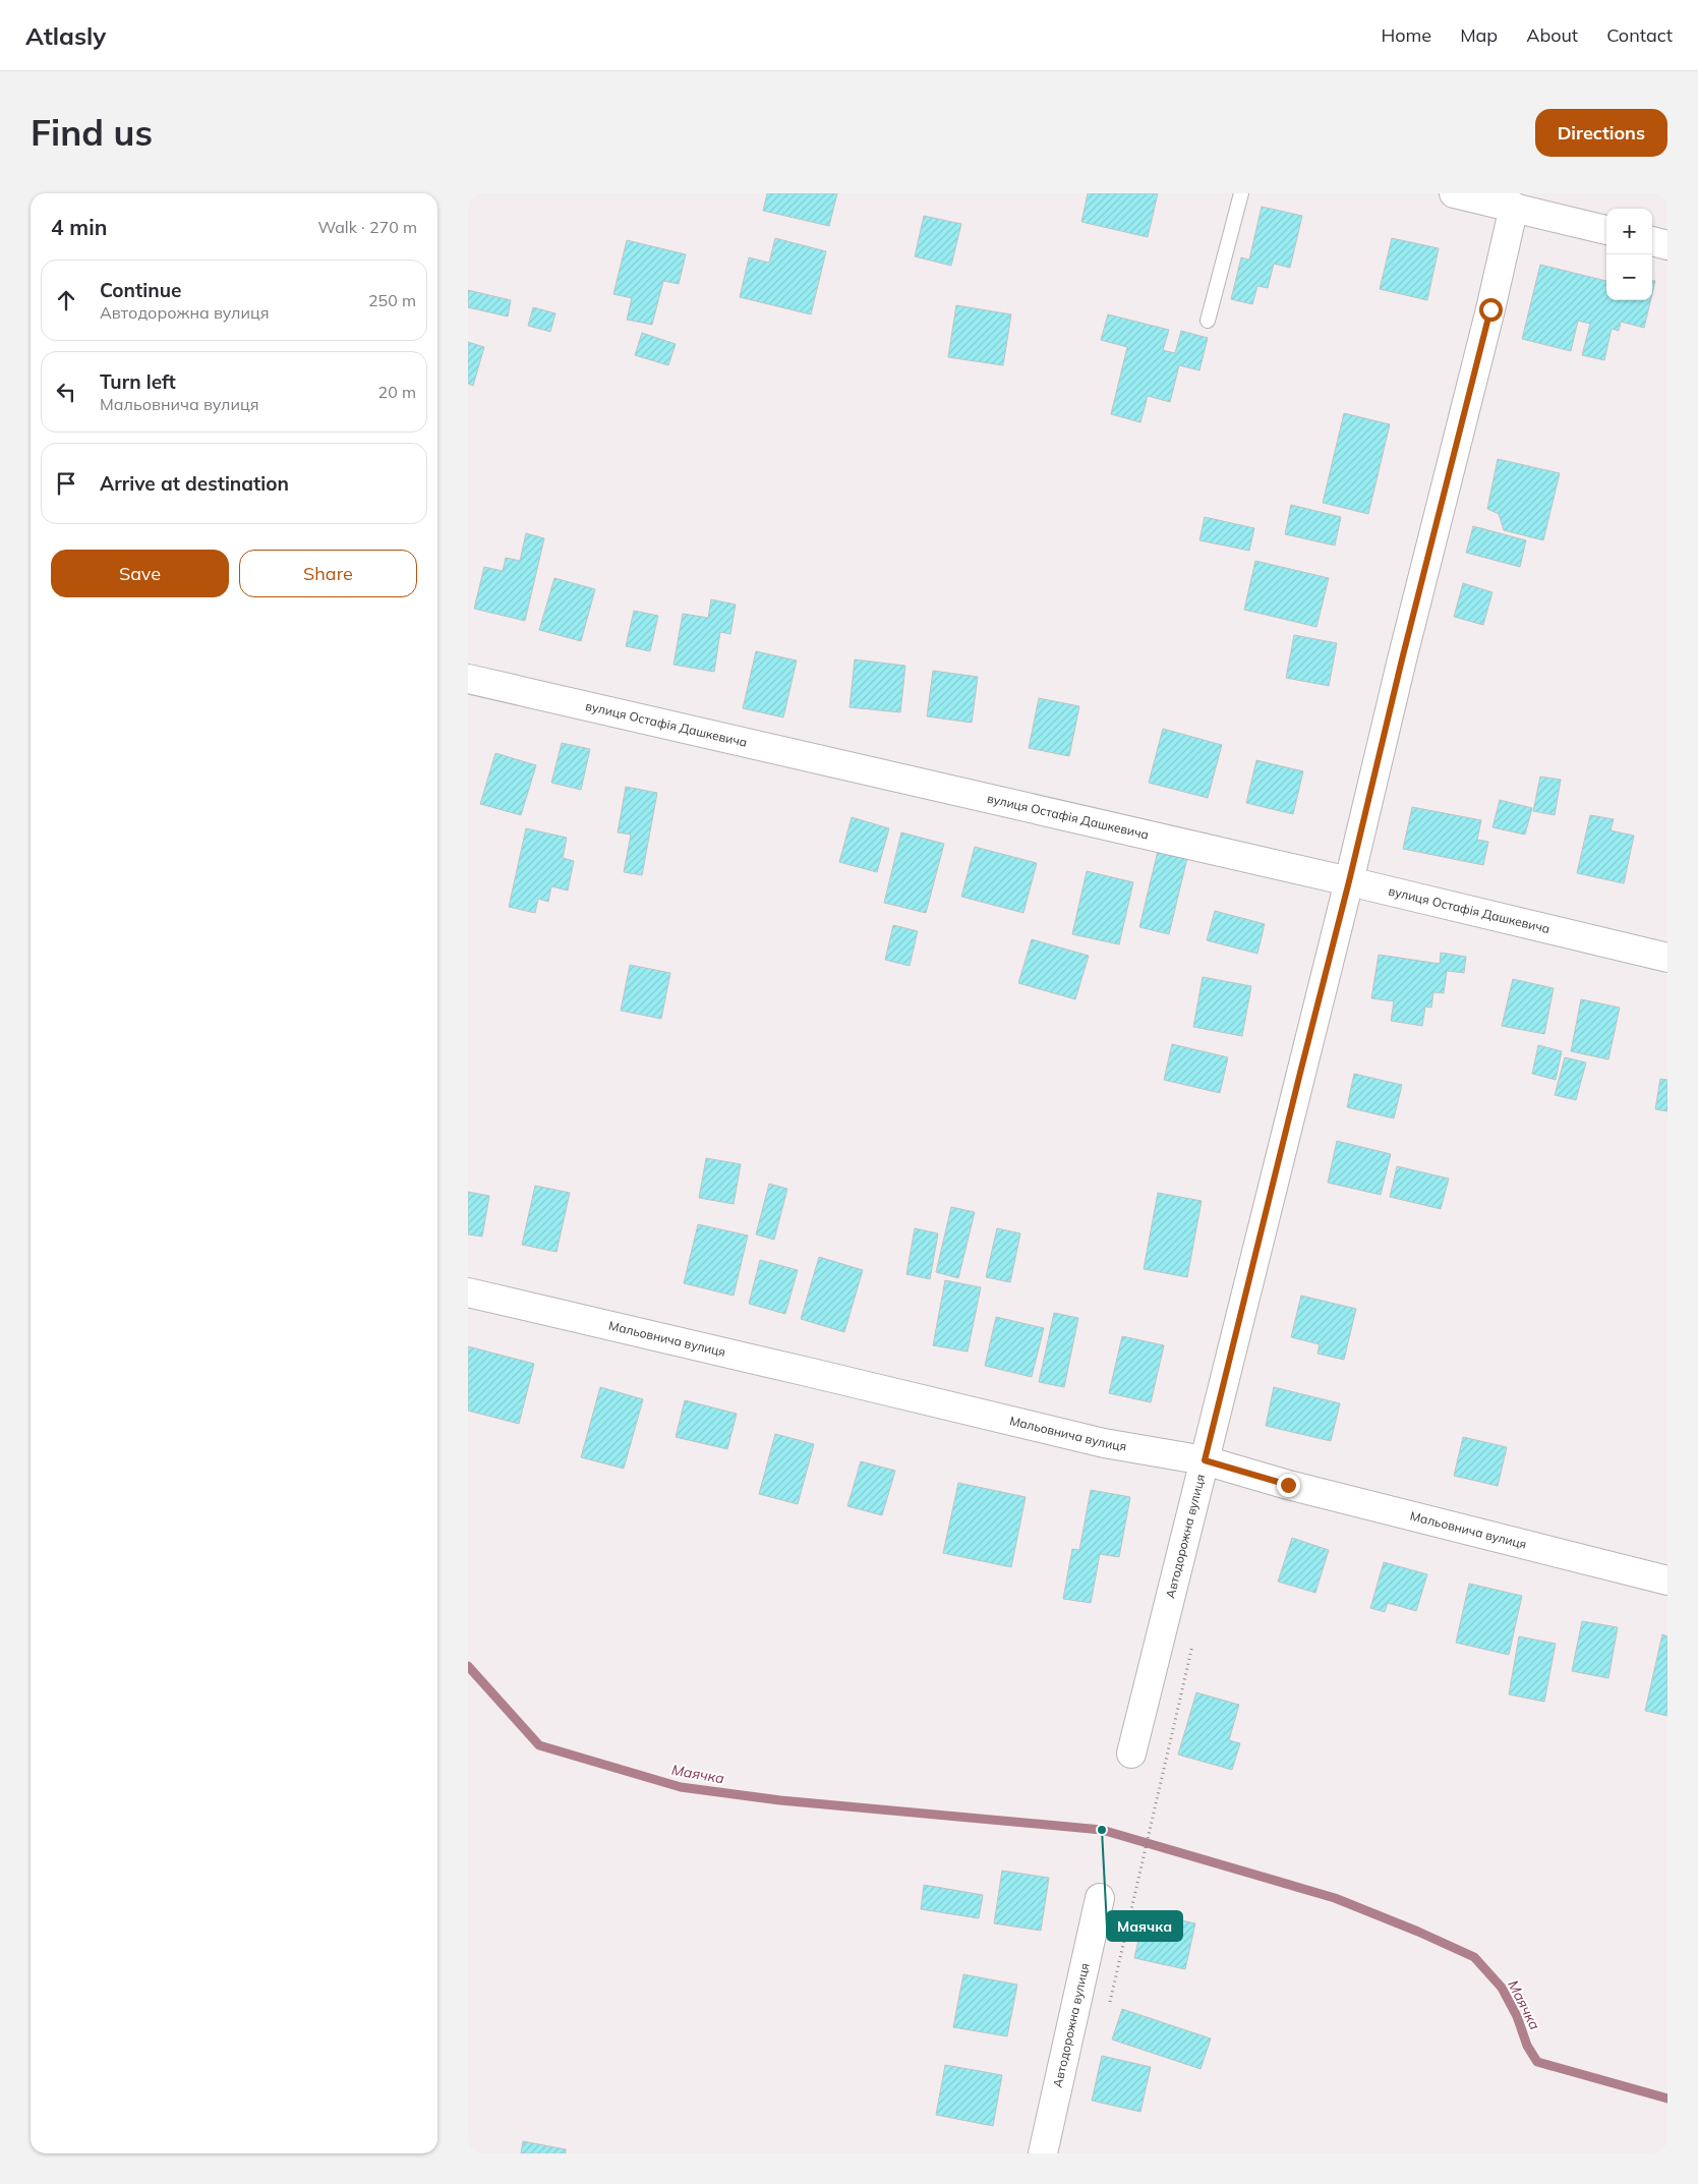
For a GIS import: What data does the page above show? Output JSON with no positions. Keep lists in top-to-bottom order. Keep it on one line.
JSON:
{"streets":{"street":["вулиця Остафія Дашкевича","Мальовнича вулиця","Автодорожна вулиця"]},"crossings":[["вулиця Остафія Дашкевича","Автодорожна вулиця"],["Мальовнича вулиця","Автодорожна вулиця"]],"water":["Маячка"],"places":["Маячка"],"page":{"header":"Atlasly","nav":["Home","Map","About","Contact"],"buttons":["Directions",["Save","Share"]],"title":"Find us","heading":["4 min","Walk · 270 m"],"map_buttons":["+","−"],"list":[["Continue","Автодорожна вулиця","250 m"],["Turn left","Мальовнича вулиця","20 m"],"Arrive at destination"]}}
